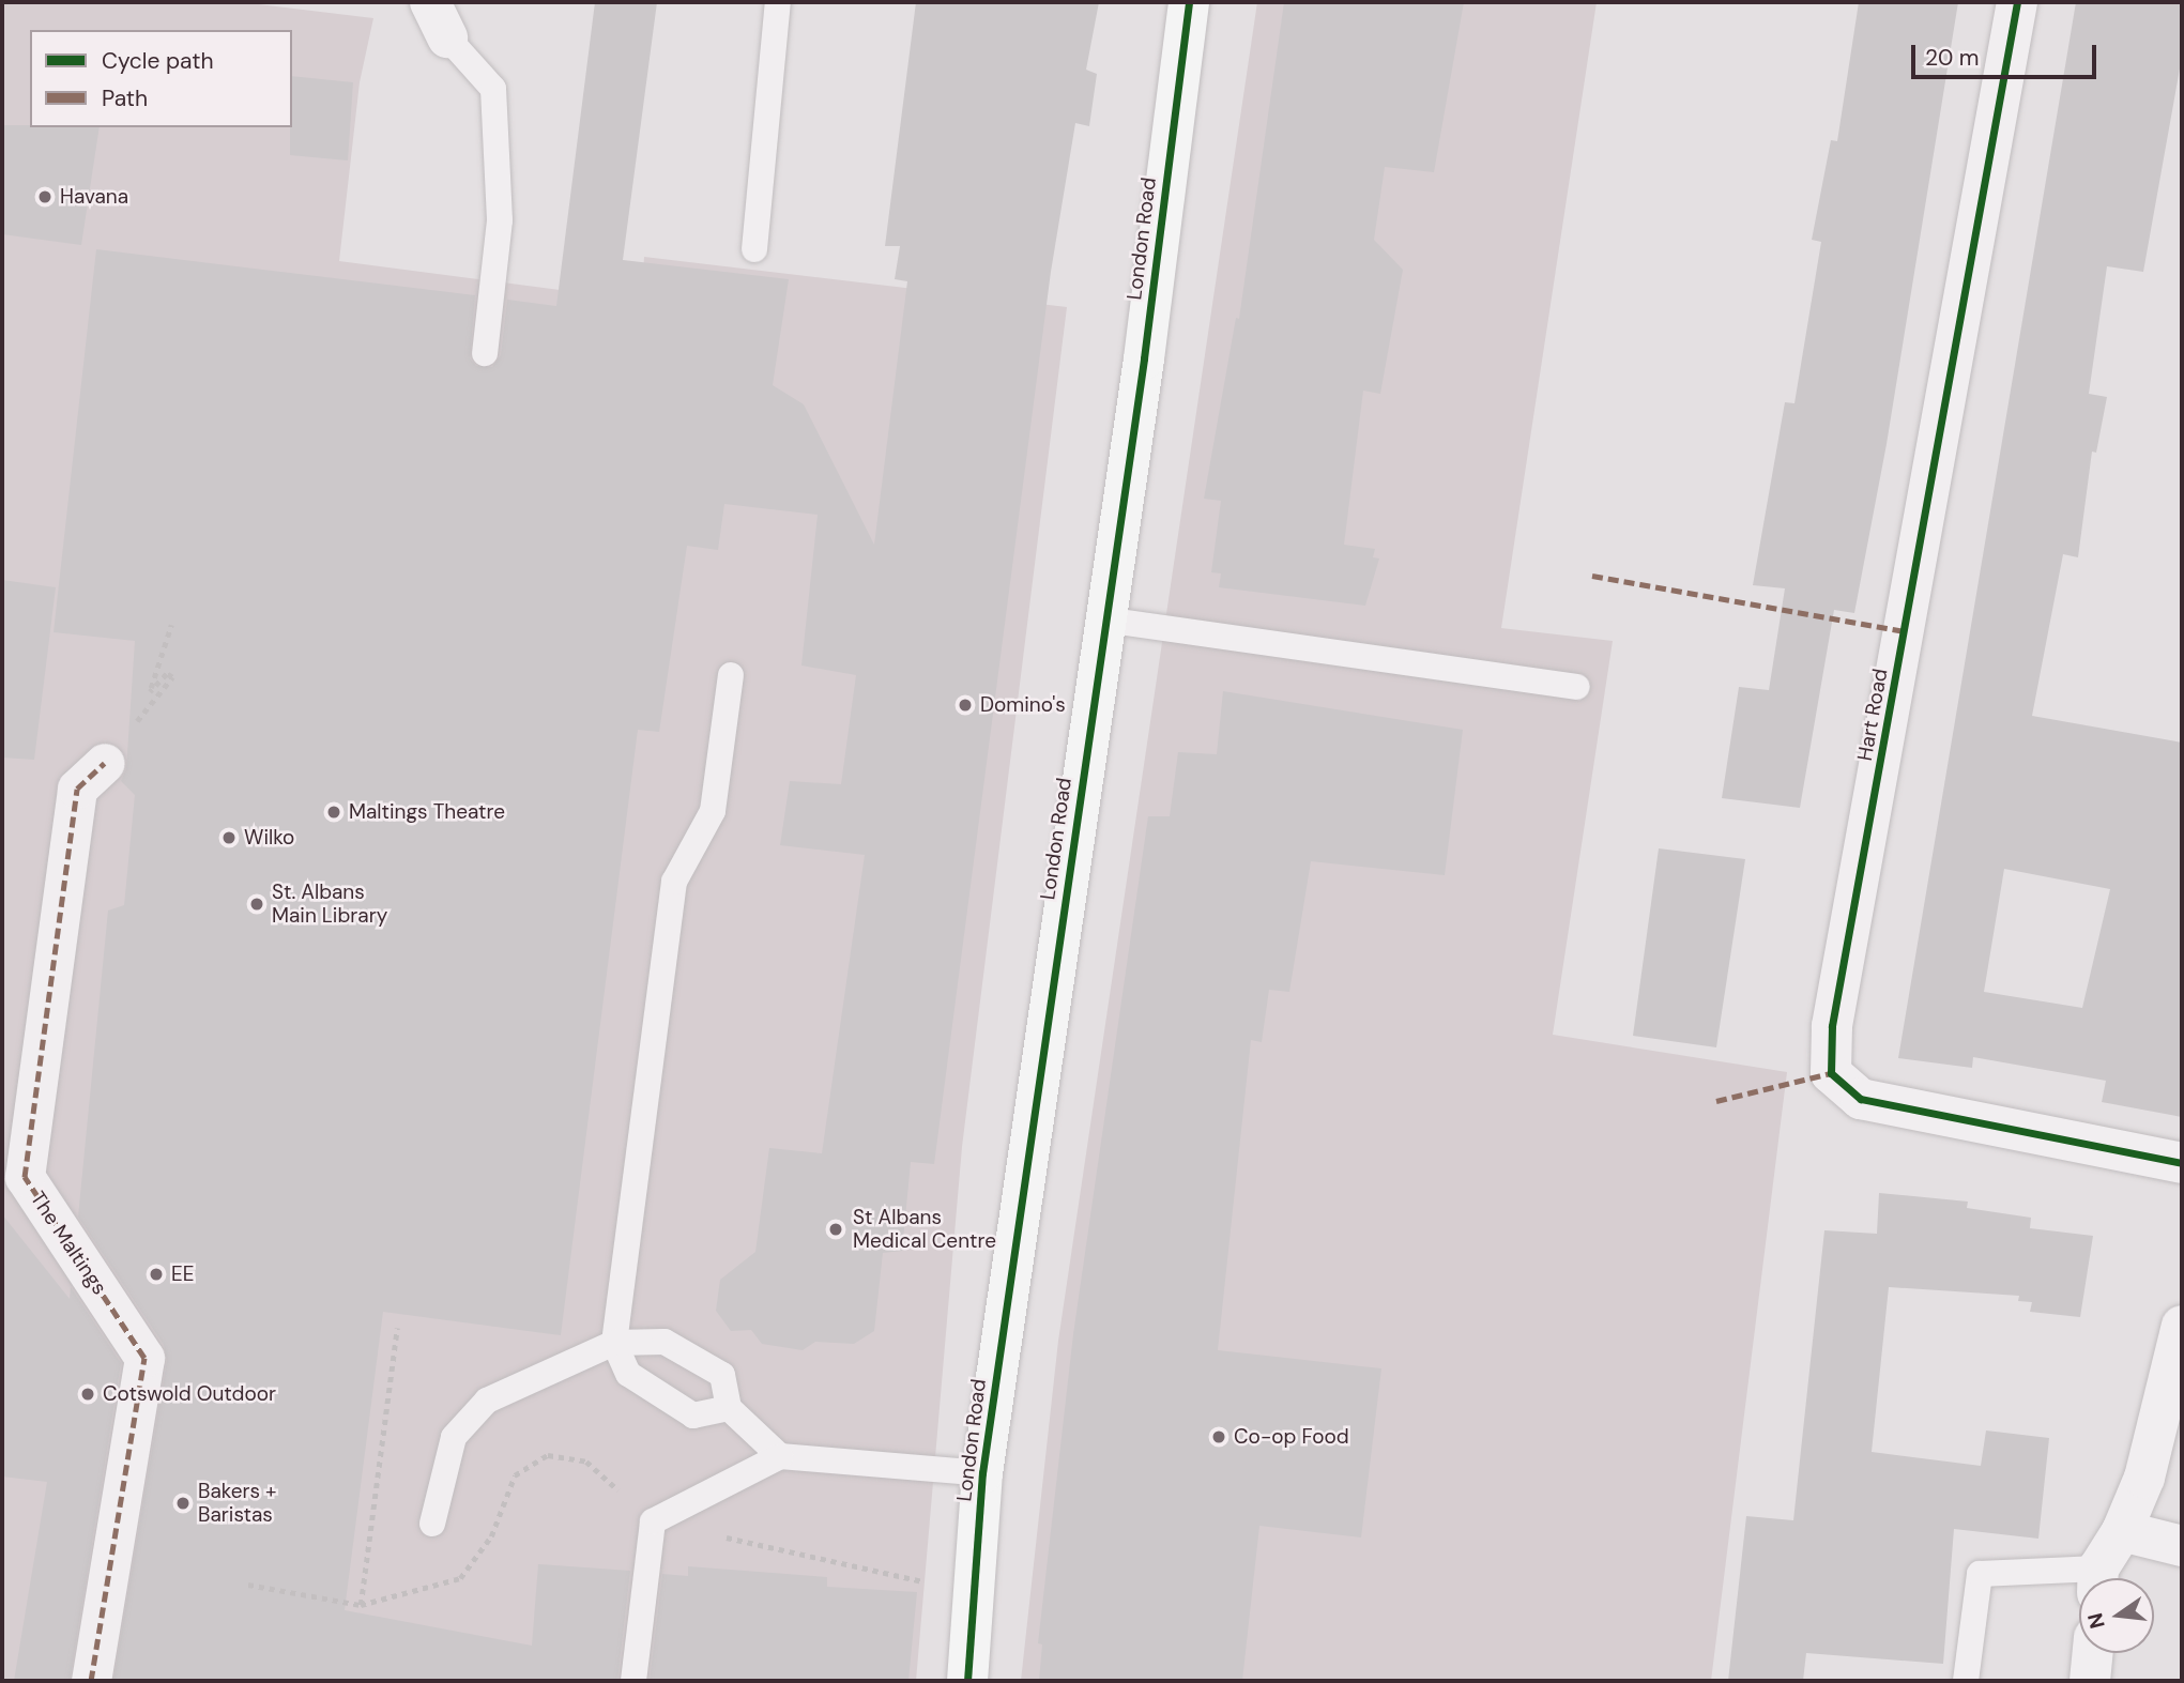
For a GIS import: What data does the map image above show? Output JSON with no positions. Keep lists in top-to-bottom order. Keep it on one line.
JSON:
{"streets":{"main road":["London Road"],"street":["Hart Road","The Maltings"]},"places":["Havana","Domino's","Maltings Theatre","Wilko","St. Albans Main Library","St Albans Medical Centre","EE","Cotswold Outdoor","Co-op Food","Bakers + Baristas"],"legend":["Cycle path","Path"],"scale_bar":"20 m","north":"left"}
